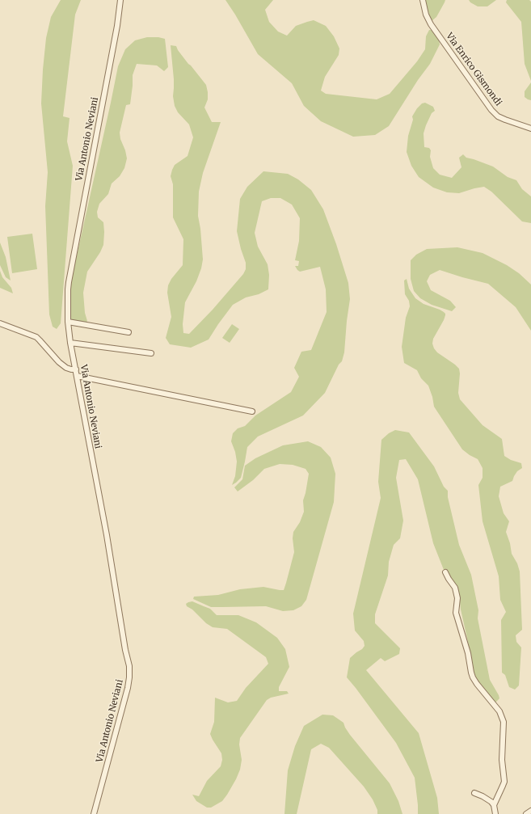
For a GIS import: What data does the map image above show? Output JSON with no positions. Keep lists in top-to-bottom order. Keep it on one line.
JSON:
{"streets":{"street":["Via Enrico Gismondi","Via Antonio Neviani"]}}
